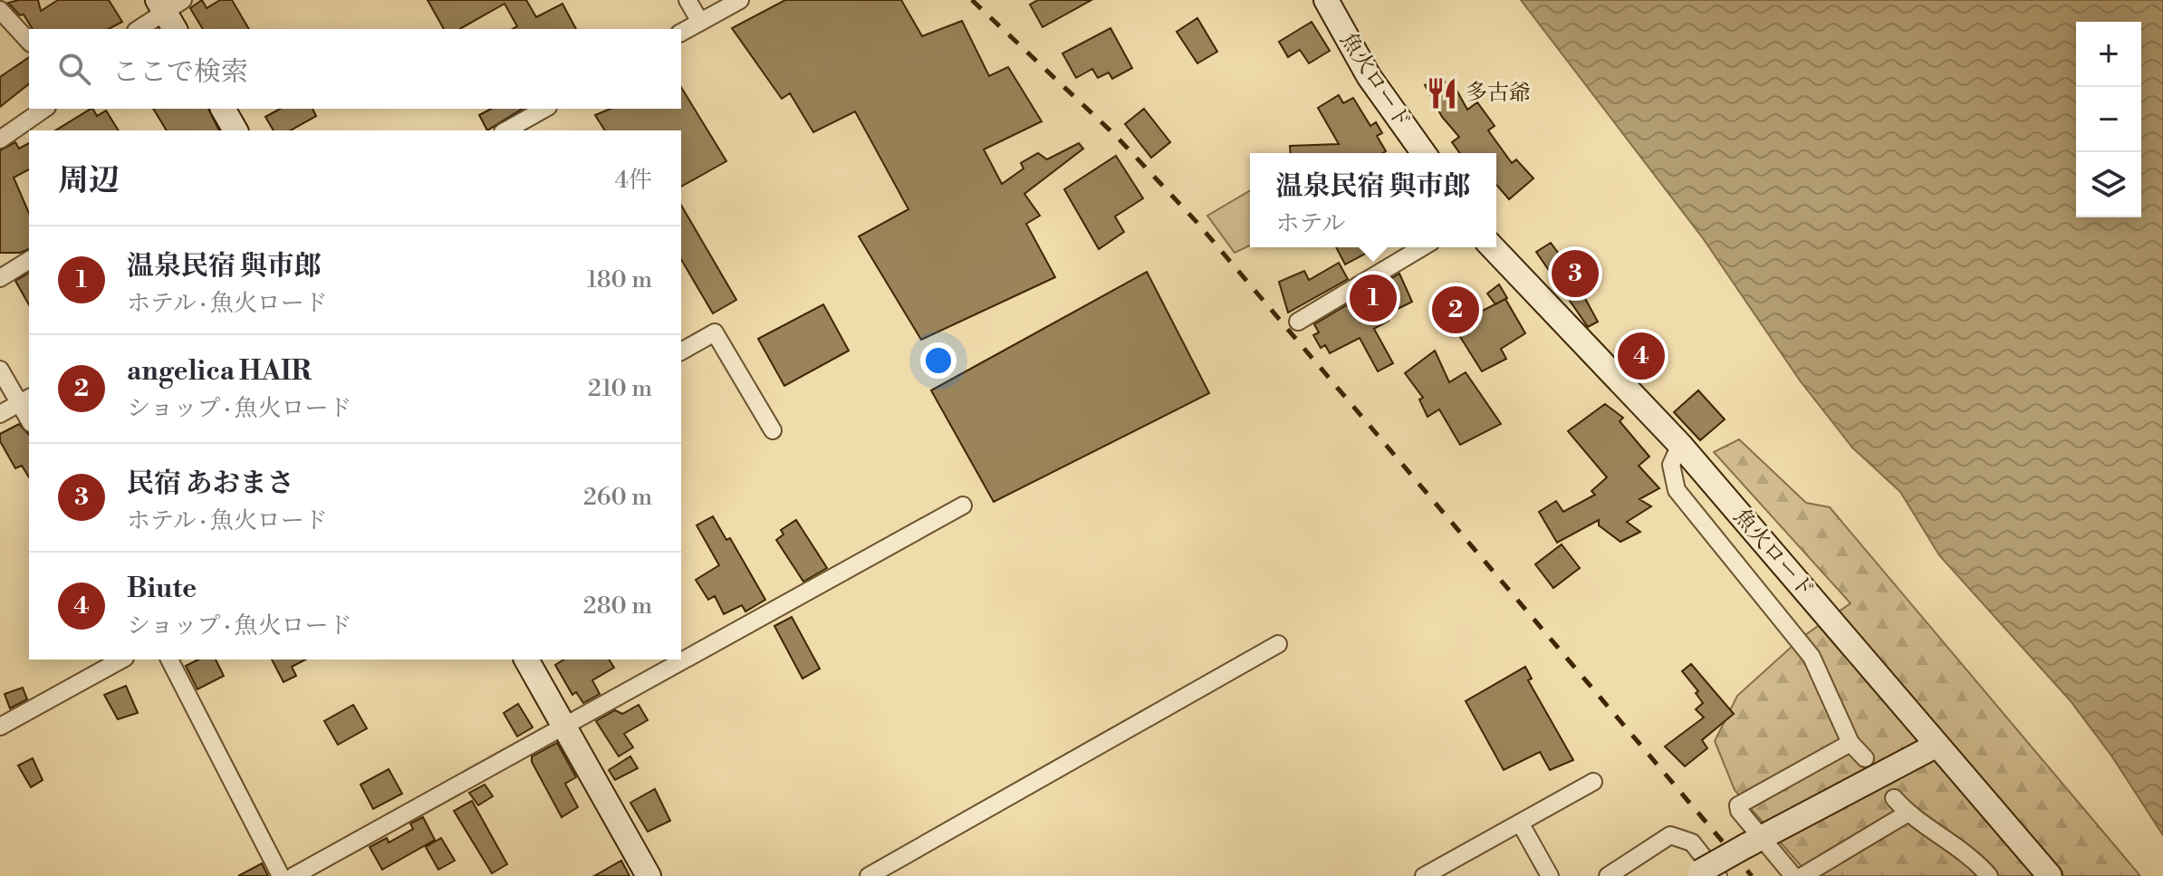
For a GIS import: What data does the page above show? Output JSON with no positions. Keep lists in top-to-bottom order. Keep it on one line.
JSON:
{"streets":{"street":["魚火ロード"]},"places":{"restaurant":["多古爺"]},"page":{"map_buttons":["+","−"],"search":"ここで検索","heading":["周辺","4件"],"popup":["温泉民宿 與市郎","ホテル"],"list":[{"mark":"1","name":"温泉民宿 與市郎","note":"ホテル · 魚火ロード","value":"180 m"},{"mark":"2","name":"angelica HAIR","note":"ショップ · 魚火ロード","value":"210 m"},{"mark":"3","name":"民宿 あおまさ","note":"ホテル · 魚火ロード","value":"260 m"},{"mark":"4","name":"Biute","note":"ショップ · 魚火ロード","value":"280 m"}],"pins":["3","1","2","4"]}}
